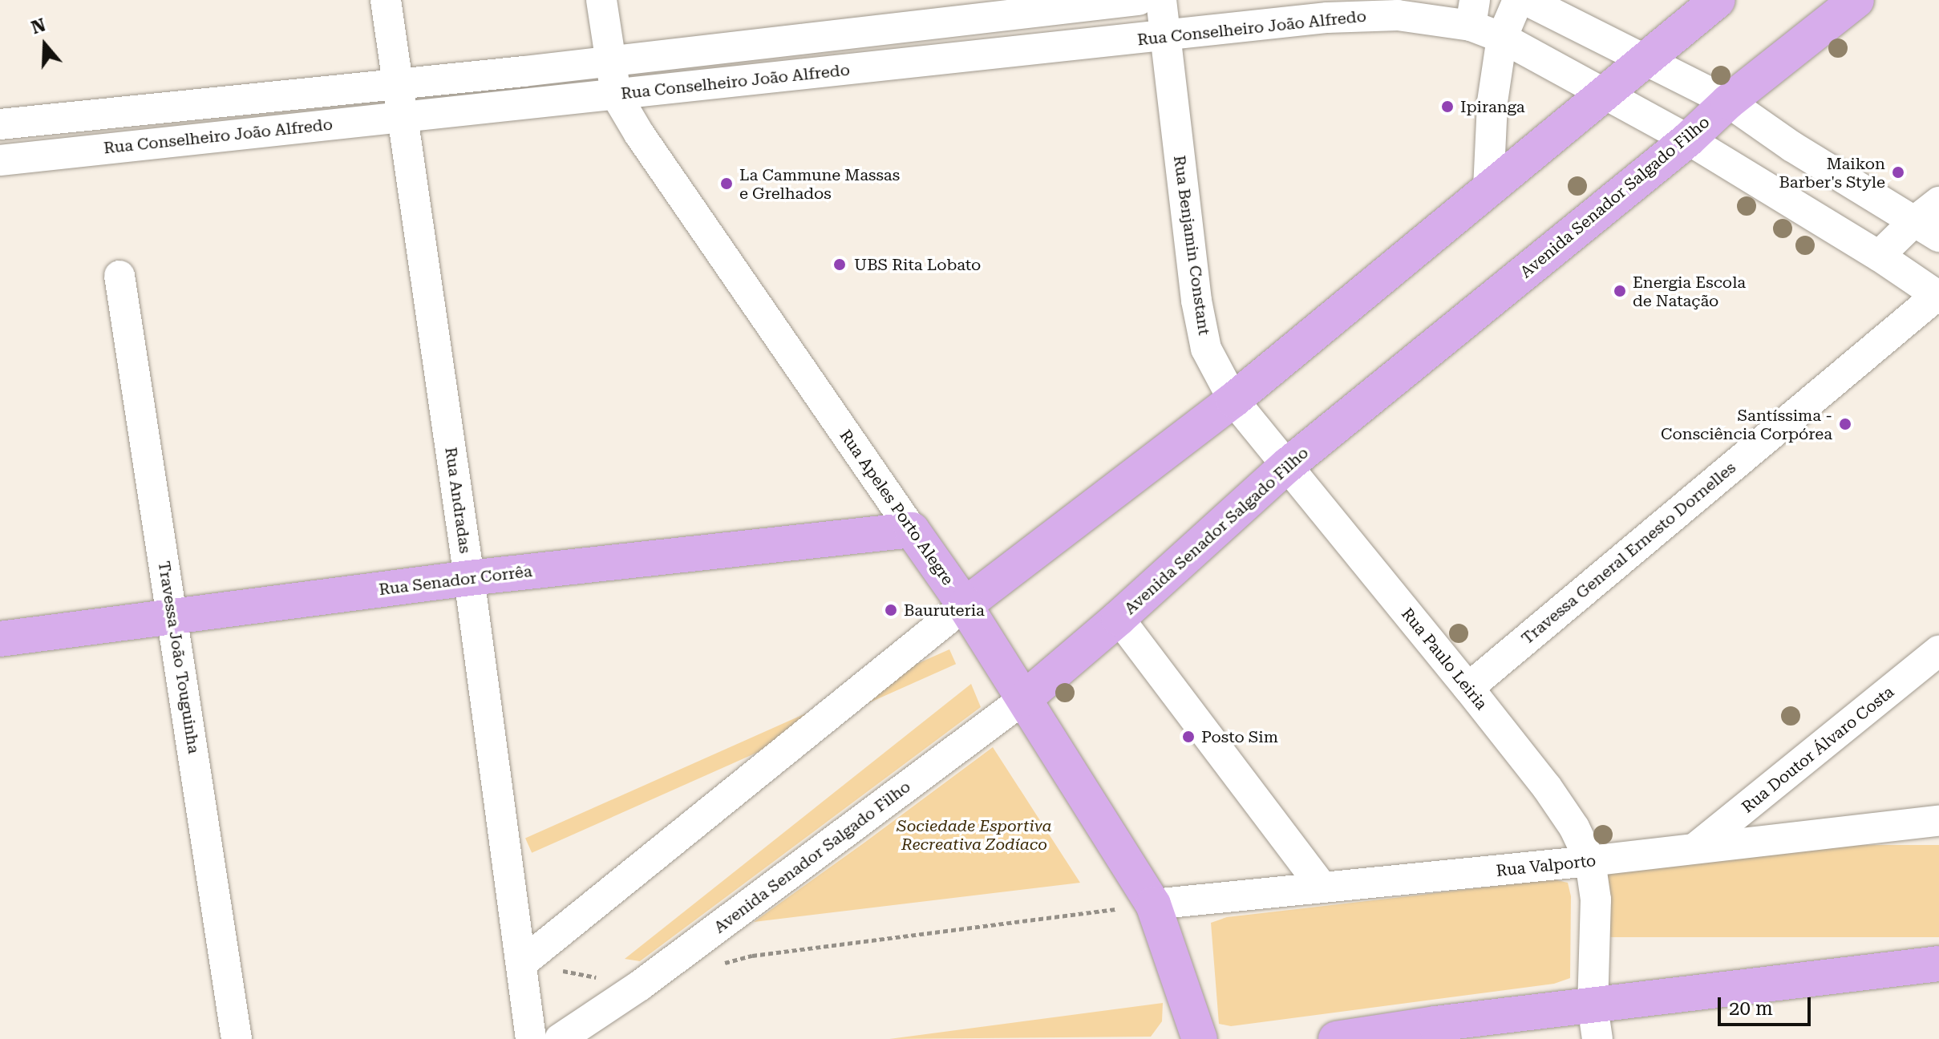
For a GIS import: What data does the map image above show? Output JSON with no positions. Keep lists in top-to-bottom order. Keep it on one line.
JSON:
{"streets":{"main road":["Avenida Senador Salgado Filho","Rua Apeles Porto Alegre","Rua Senador Corrêa"],"street":["Rua Conselheiro João Alfredo","Rua Benjamin Constant","Rua Andradas","Travessa General Ernesto Dornelles","Travessa João Touguinha","Rua Paulo Leiria","Rua Doutor Álvaro Costa","Rua Valporto"]},"crossings":[["Rua Conselheiro João Alfredo","Avenida Senador Salgado Filho"],["Rua Conselheiro João Alfredo","Rua Benjamin Constant"],["Rua Conselheiro João Alfredo","Rua Andradas"],["Rua Conselheiro João Alfredo","Rua Apeles Porto Alegre"],["Rua Conselheiro João Alfredo","Travessa General Ernesto Dornelles"],["Avenida Senador Salgado Filho","Rua Benjamin Constant"],["Avenida Senador Salgado Filho","Rua Apeles Porto Alegre"],["Avenida Senador Salgado Filho","Rua Paulo Leiria"],["Rua Benjamin Constant","Rua Paulo Leiria"],["Rua Andradas","Rua Senador Corrêa"],["Rua Apeles Porto Alegre","Rua Senador Corrêa"],["Rua Apeles Porto Alegre","Rua Valporto"],["Travessa General Ernesto Dornelles","Rua Paulo Leiria"],["Rua Senador Corrêa","Travessa João Touguinha"],["Rua Paulo Leiria","Rua Valporto"],["Rua Doutor Álvaro Costa","Rua Valporto"]],"parks":["Sociedade Esportiva Recreativa Zodíaco"],"places":["Ipiranga","Maikon Barber's Style","La Cammune Massas e Grelhados","UBS Rita Lobato","Energia Escola de Natação","Santíssima - Consciência Corpórea","Bauruteria","Posto Sim"],"scale_bar":"20 m","north":"top"}
